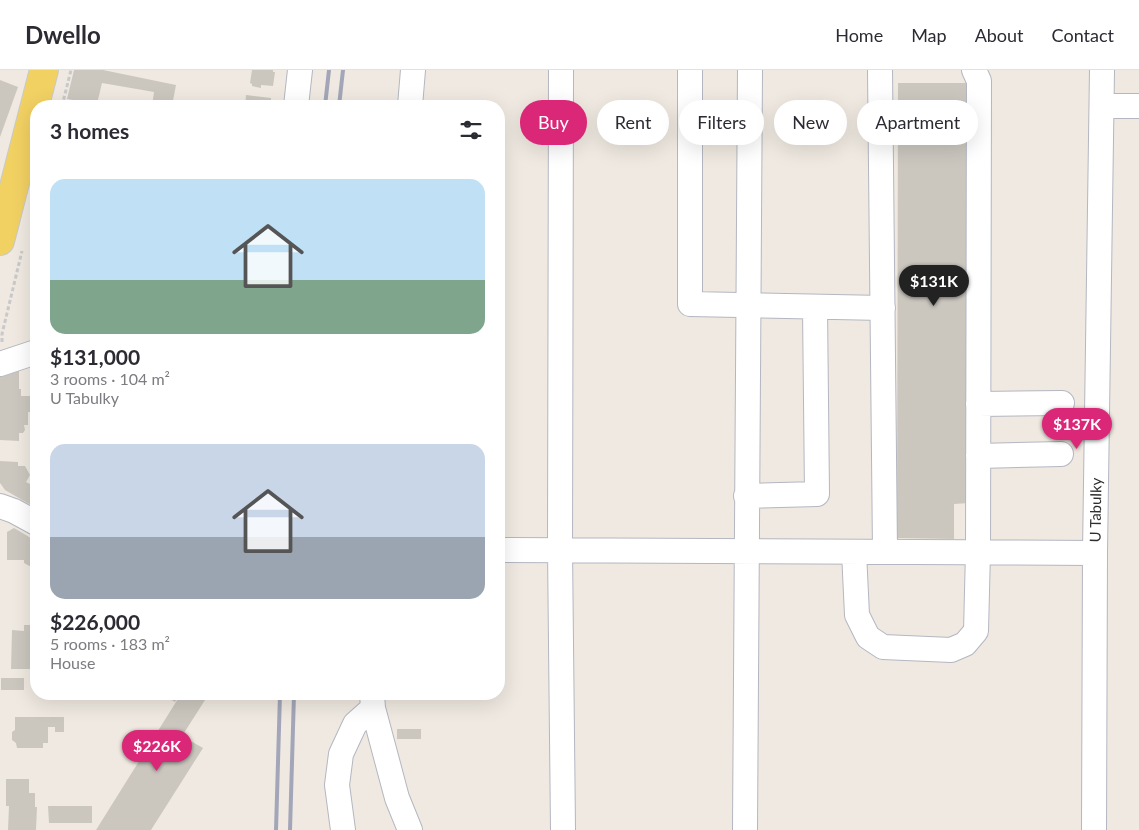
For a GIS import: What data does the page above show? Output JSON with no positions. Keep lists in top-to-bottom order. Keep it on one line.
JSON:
{"streets":{"street":["U Tabulky"]},"page":{"header":"Dwello","nav":["Home","Map","About","Contact"],"chip":["Buy","Rent","Filters","New","Apartment"],"heading":"3 homes","list":[{"name":"$131,000","note":"3 rooms · 104 m² · U Tabulky"},{"name":"$226,000","note":"5 rooms · 183 m² · House"}],"price":["$131K","$137K","$226K"]}}
